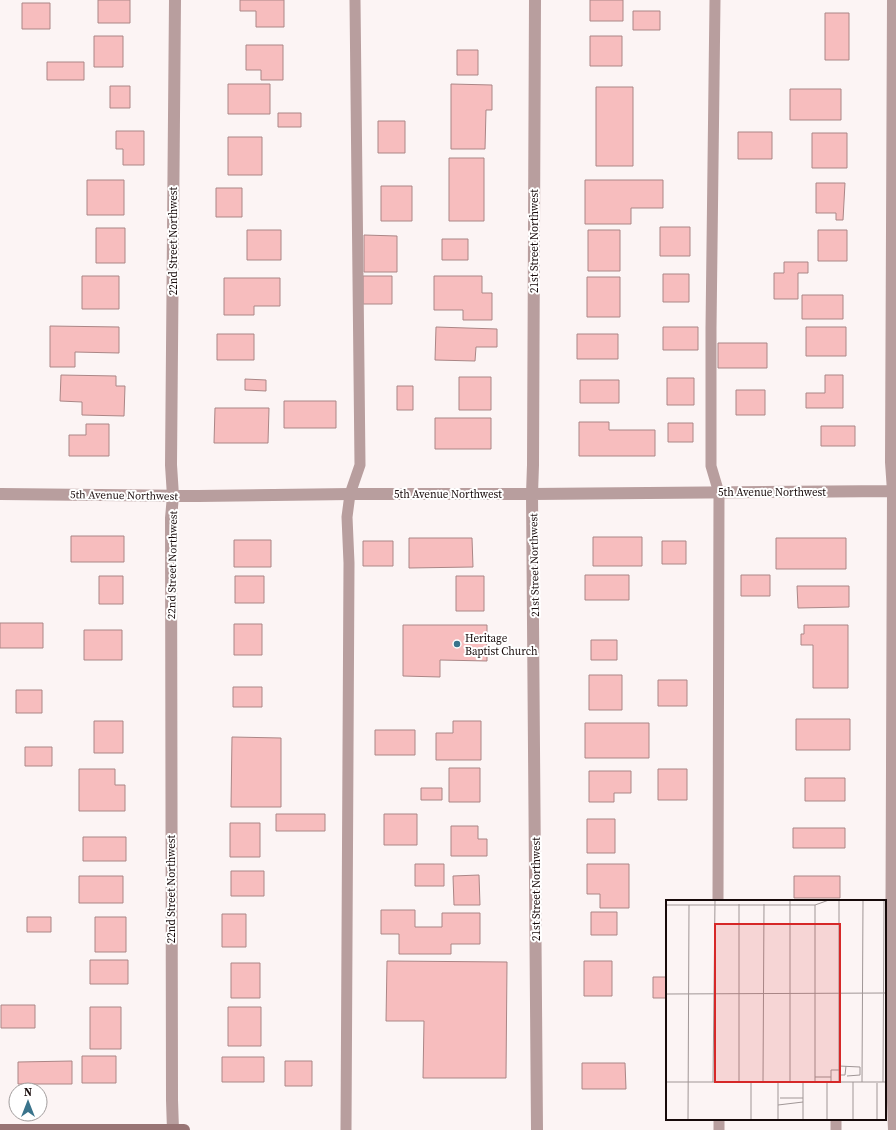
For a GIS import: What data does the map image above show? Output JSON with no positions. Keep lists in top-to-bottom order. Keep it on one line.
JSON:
{"streets":{"street":["22nd Street Northwest","21st Street Northwest","5th Avenue Northwest"]},"crossings":[["22nd Street Northwest","5th Avenue Northwest"],["21st Street Northwest","5th Avenue Northwest"]],"places":["Heritage Baptist Church"],"north":"top"}
